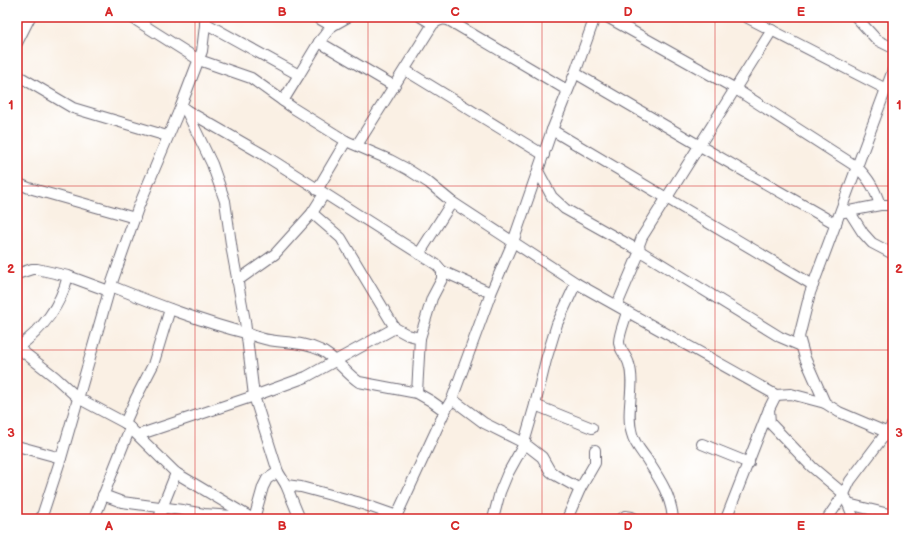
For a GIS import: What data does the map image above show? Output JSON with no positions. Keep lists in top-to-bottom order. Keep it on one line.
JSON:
{"grid":{"columns":["A","B","C","D","E"],"rows":["1","2","3"]}}
